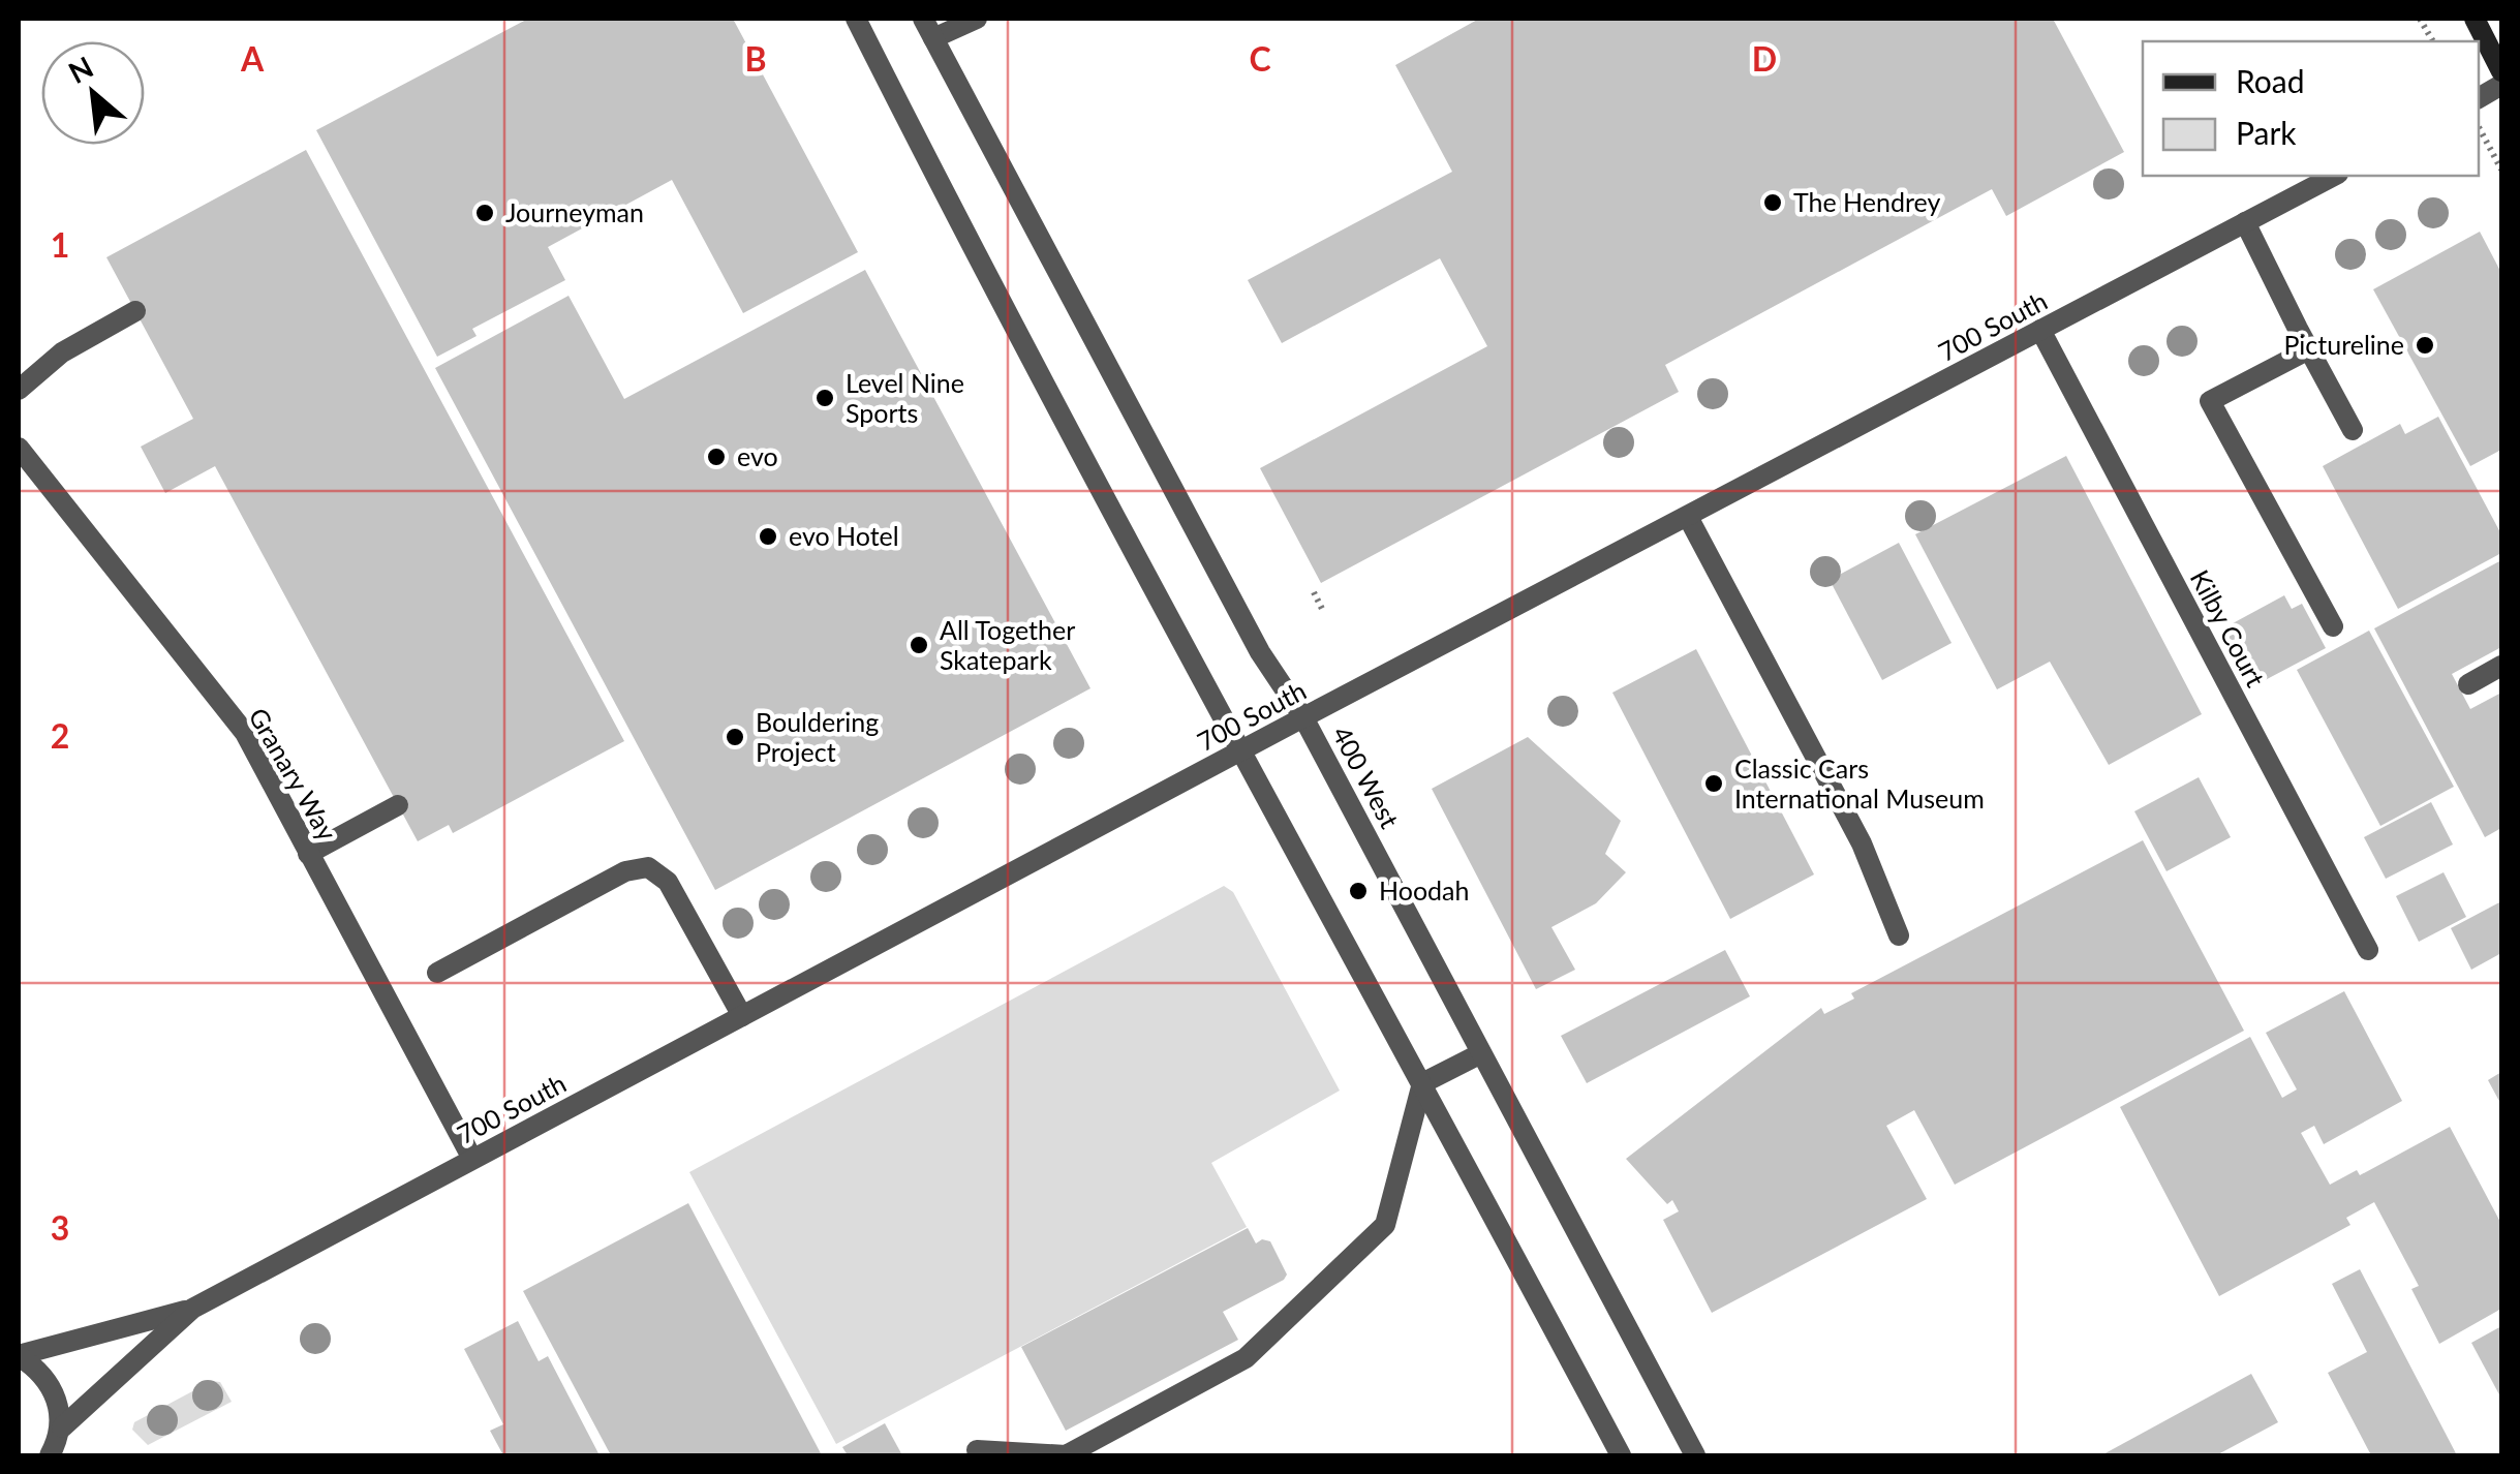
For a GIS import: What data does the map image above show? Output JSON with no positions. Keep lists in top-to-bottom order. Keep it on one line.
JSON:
{"streets":{"street":["700 South","Kilby Court","Granary Way","400 West"]},"crossings":[["700 South","Kilby Court"],["700 South","Granary Way"],["700 South","400 West"]],"places":["The Hendrey","Journeyman","Pictureline","Level Nine Sports","evo","evo Hotel","All Together Skatepark","Bouldering Project","Classic Cars International Museum","Hoodah"],"legend":["Road","Park"],"north":"top left","grid":{"columns":["A","B","C","D"],"rows":["1","2","3"]}}
